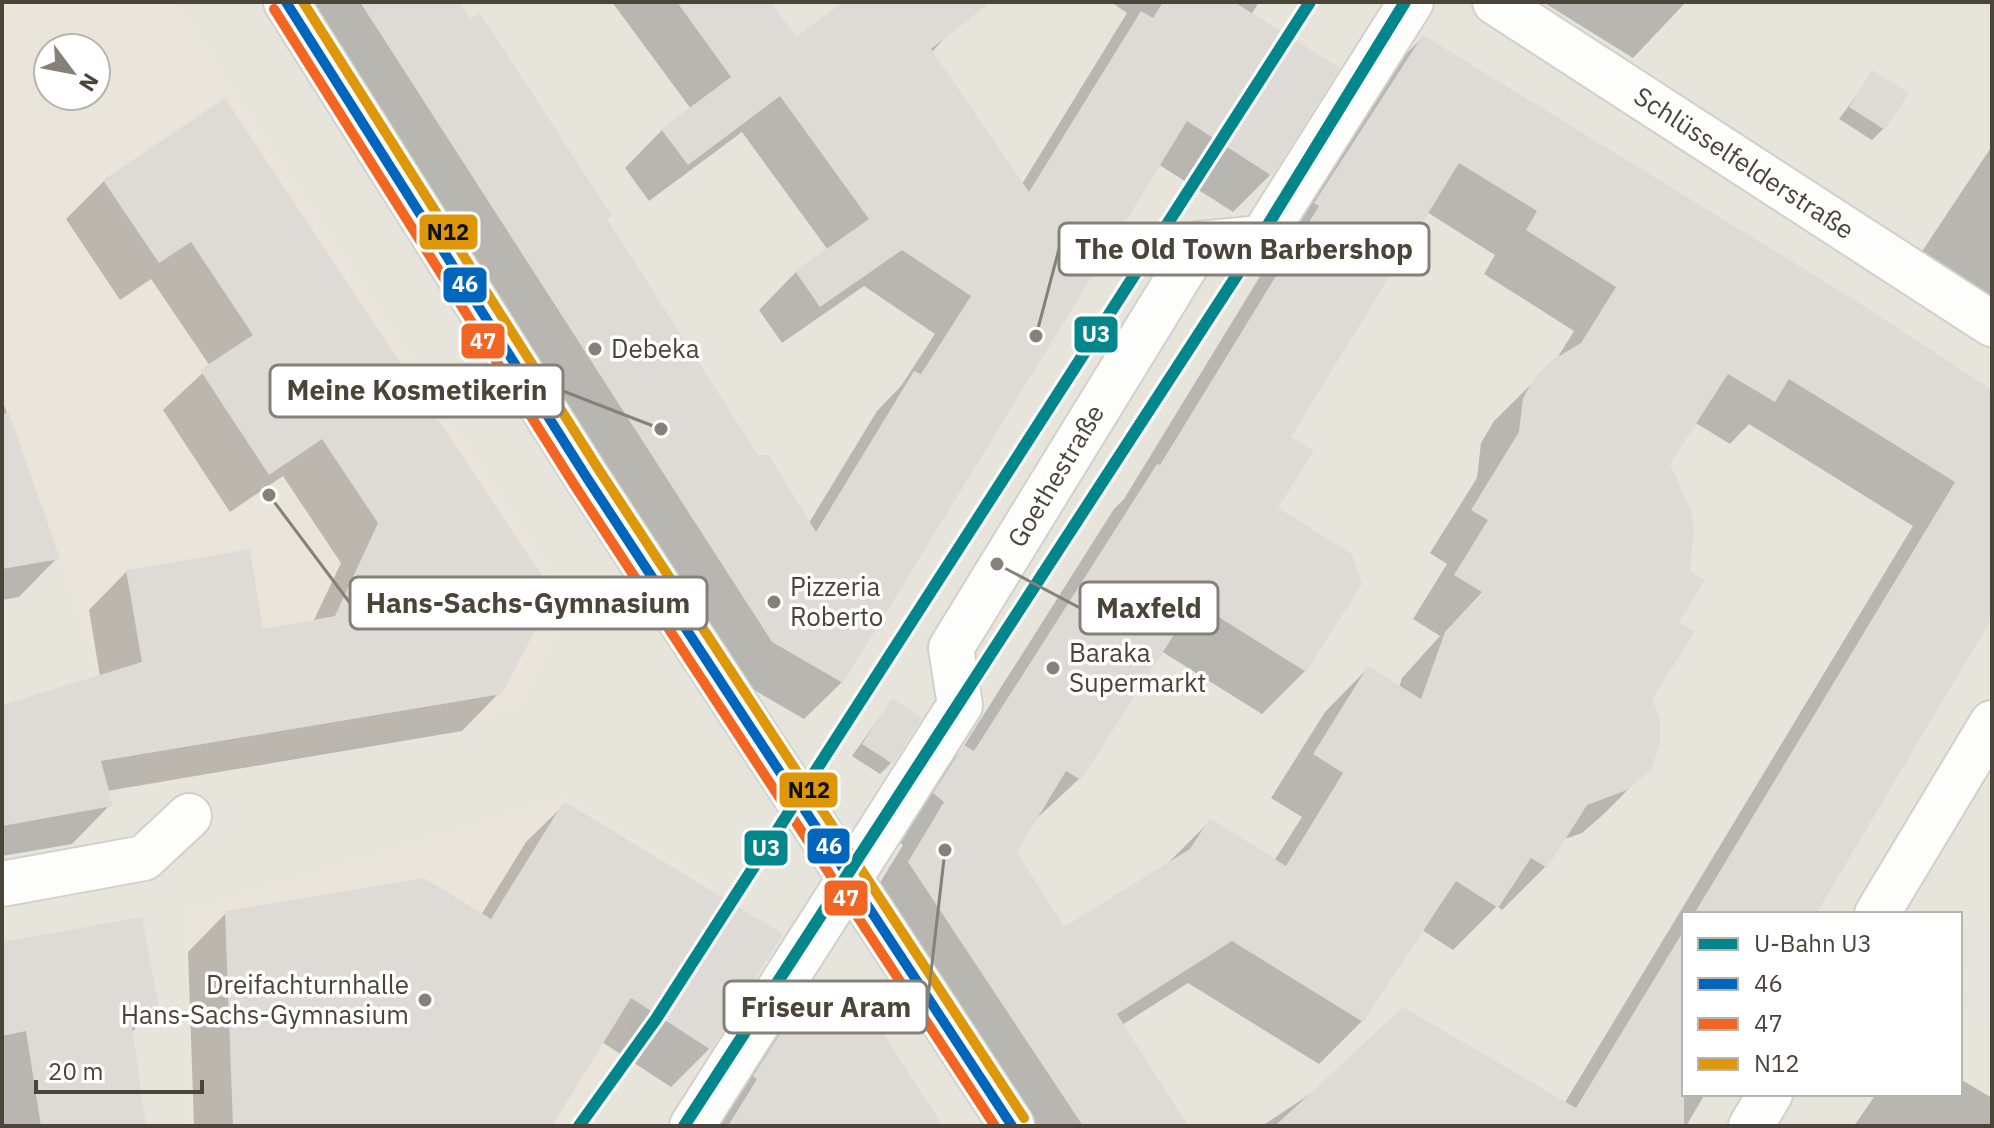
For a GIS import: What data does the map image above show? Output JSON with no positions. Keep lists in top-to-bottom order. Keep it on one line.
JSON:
{"streets":{"street":["Schlüsselfelderstraße","Goethestraße"]},"places":["The Old Town Barbershop","Debeka","Meine Kosmetikerin","Hans-Sachs-Gymnasium","Maxfeld","Pizzeria Roberto","Baraka Supermarkt","Friseur Aram","Dreifachturnhalle Hans-Sachs-Gymnasium"],"lines":["metro line U3","transit line 46","transit line N12","transit line 47"],"legend":["U-Bahn U3","46","47","N12"],"scale_bar":"20 m","north":"bottom right"}
